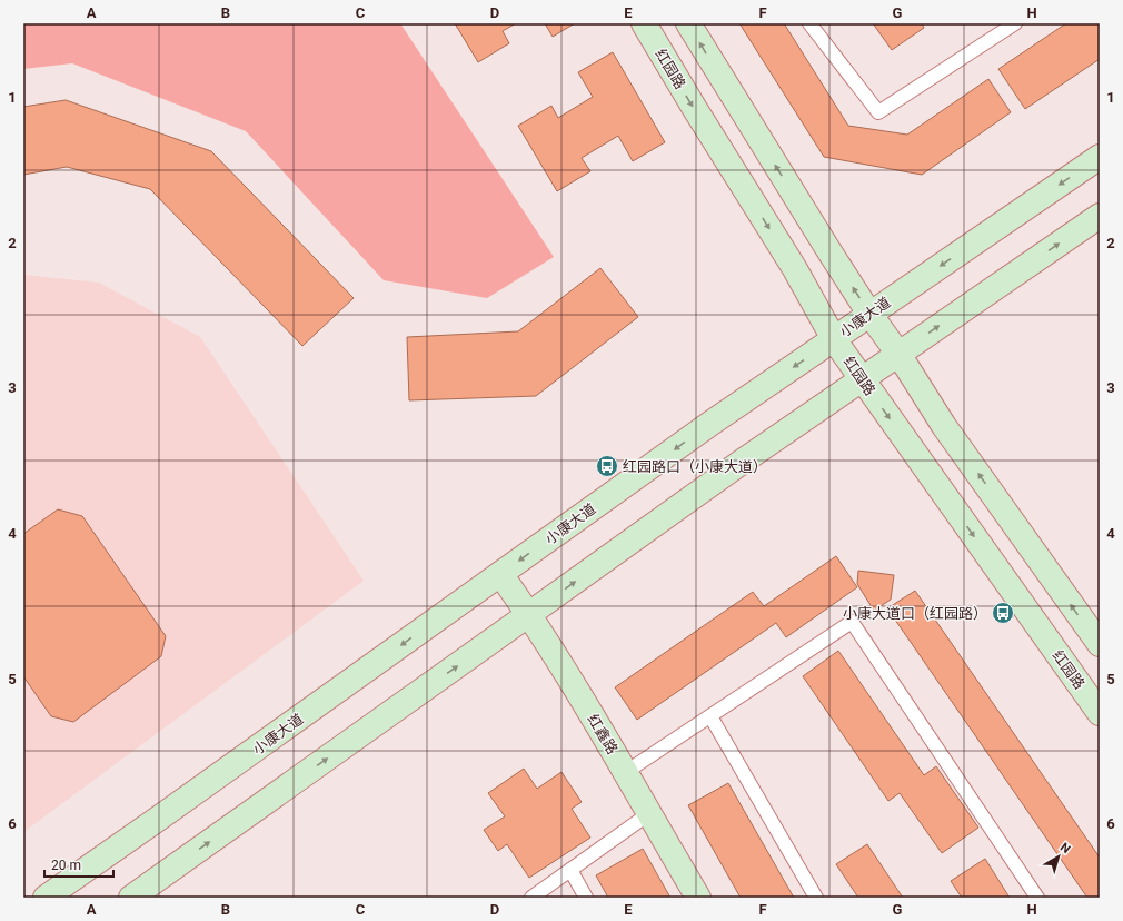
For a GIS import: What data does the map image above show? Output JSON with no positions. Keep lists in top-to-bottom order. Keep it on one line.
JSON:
{"streets":{"main road":["红园路","小康大道","红鑫路"]},"crossings":[["红园路","小康大道"],["小康大道","红鑫路"]],"places":{"bus stop":["红园路口（小康大道）","小康大道口（红园路）"]},"scale_bar":"20 m","north":"top right","grid":{"columns":["A","B","C","D","E","F","G","H"],"rows":["1","2","3","4","5","6"]}}
